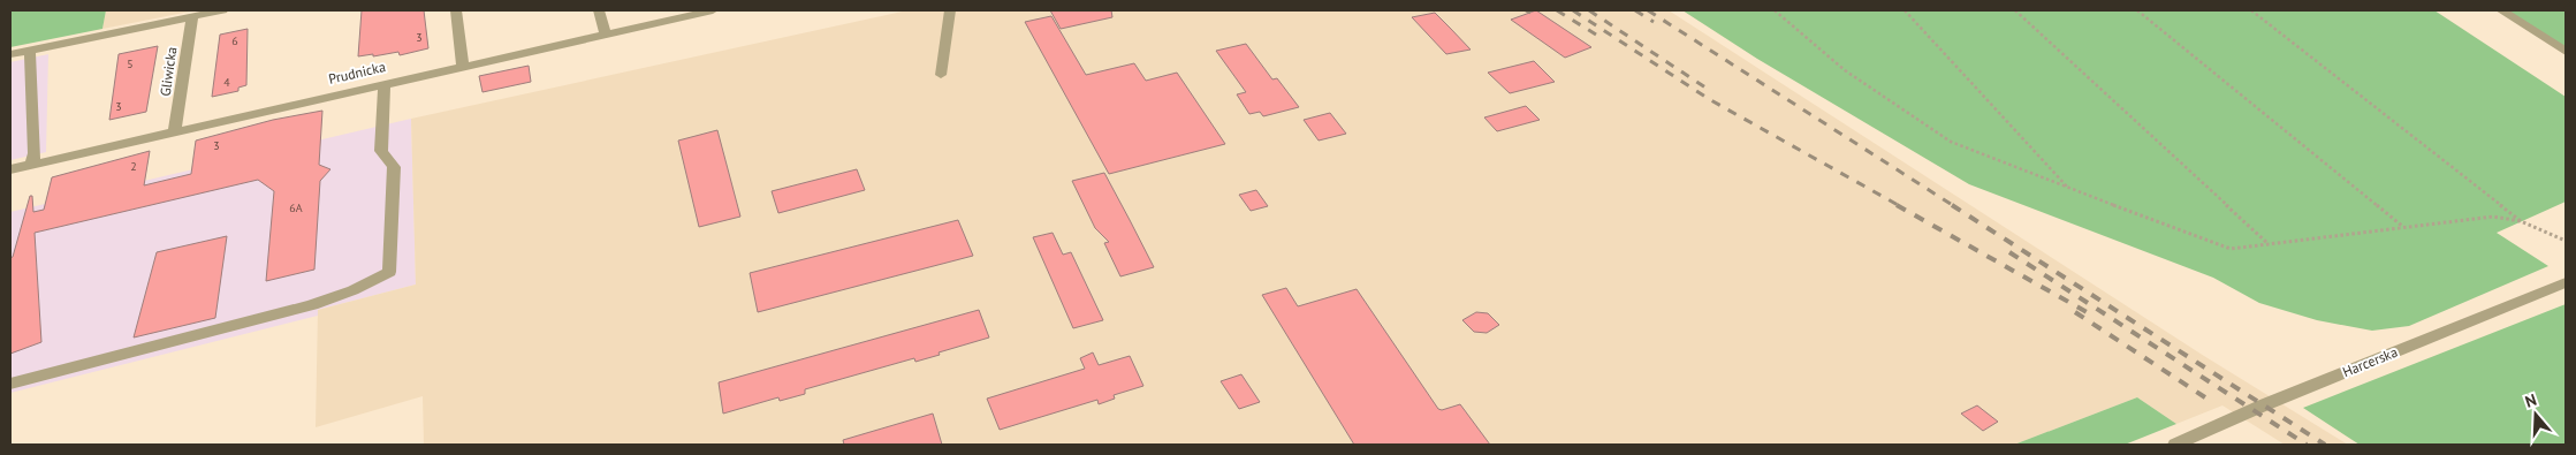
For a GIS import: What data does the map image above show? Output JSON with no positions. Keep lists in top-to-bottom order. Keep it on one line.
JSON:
{"streets":{"street":["Gliwicka","Prudnicka","Harcerska"]},"crossings":[["Gliwicka","Prudnicka"]],"house_numbers":["3","6","5","4","3","3","2","6A"],"north":"top"}
